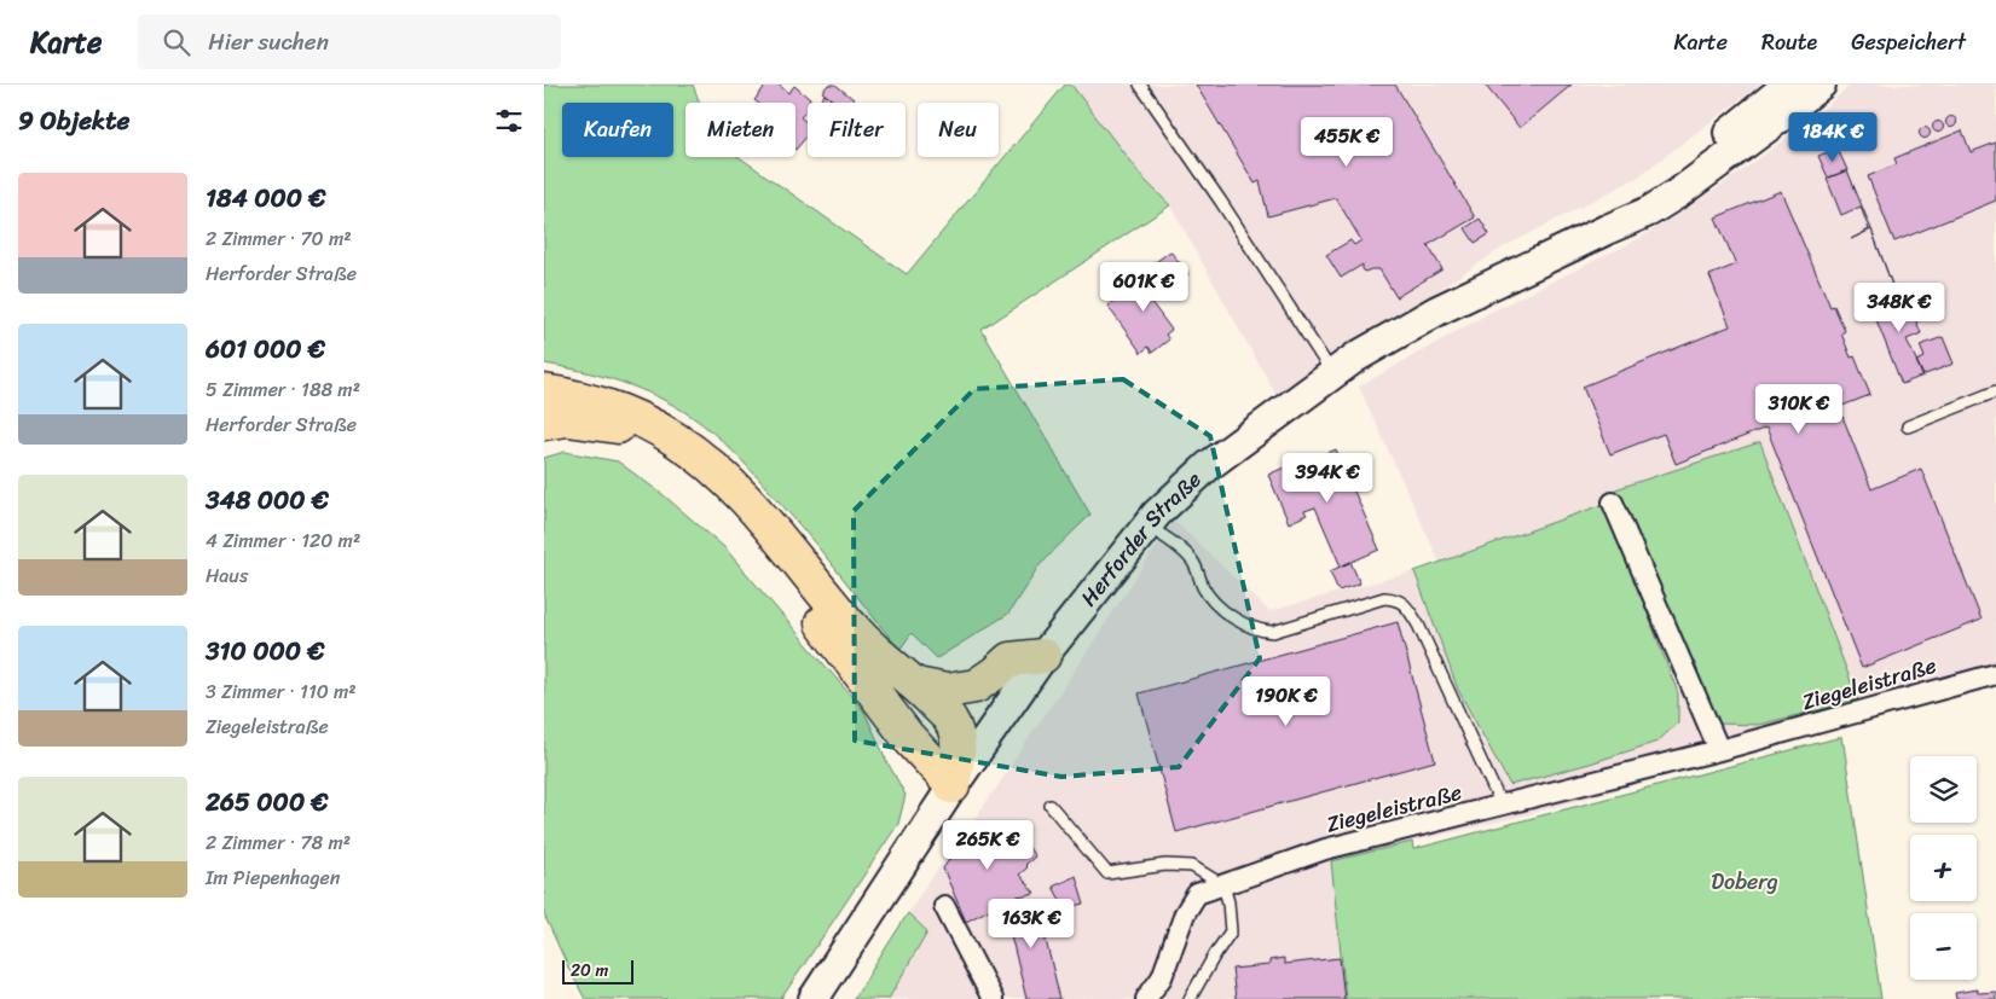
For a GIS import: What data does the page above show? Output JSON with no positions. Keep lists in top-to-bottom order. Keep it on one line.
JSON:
{"streets":{"main road":["Herforder Straße"],"street":["Ziegeleistraße"]},"parks":["Doberg"],"scale_bar":"20 m","page":{"header":"Karte","search":"Hier suchen","nav":["Karte","Route","Gespeichert"],"heading":"9 Objekte","chip":["Kaufen","Mieten","Filter","Neu"],"price":["184K €","455K €","601K €","348K €","310K €","394K €","190K €","265K €","163K €"],"list":[{"name":"184 000 €","note":"2 Zimmer · 70 m² · Herforder Straße"},{"name":"601 000 €","note":"5 Zimmer · 188 m² · Herforder Straße"},{"name":"348 000 €","note":"4 Zimmer · 120 m² · Haus"},{"name":"310 000 €","note":"3 Zimmer · 110 m² · Ziegeleistraße"},{"name":"265 000 €","note":"2 Zimmer · 78 m² · Im Piepenhagen"}],"map_buttons":["+","−"],"scale":"20 m"}}
